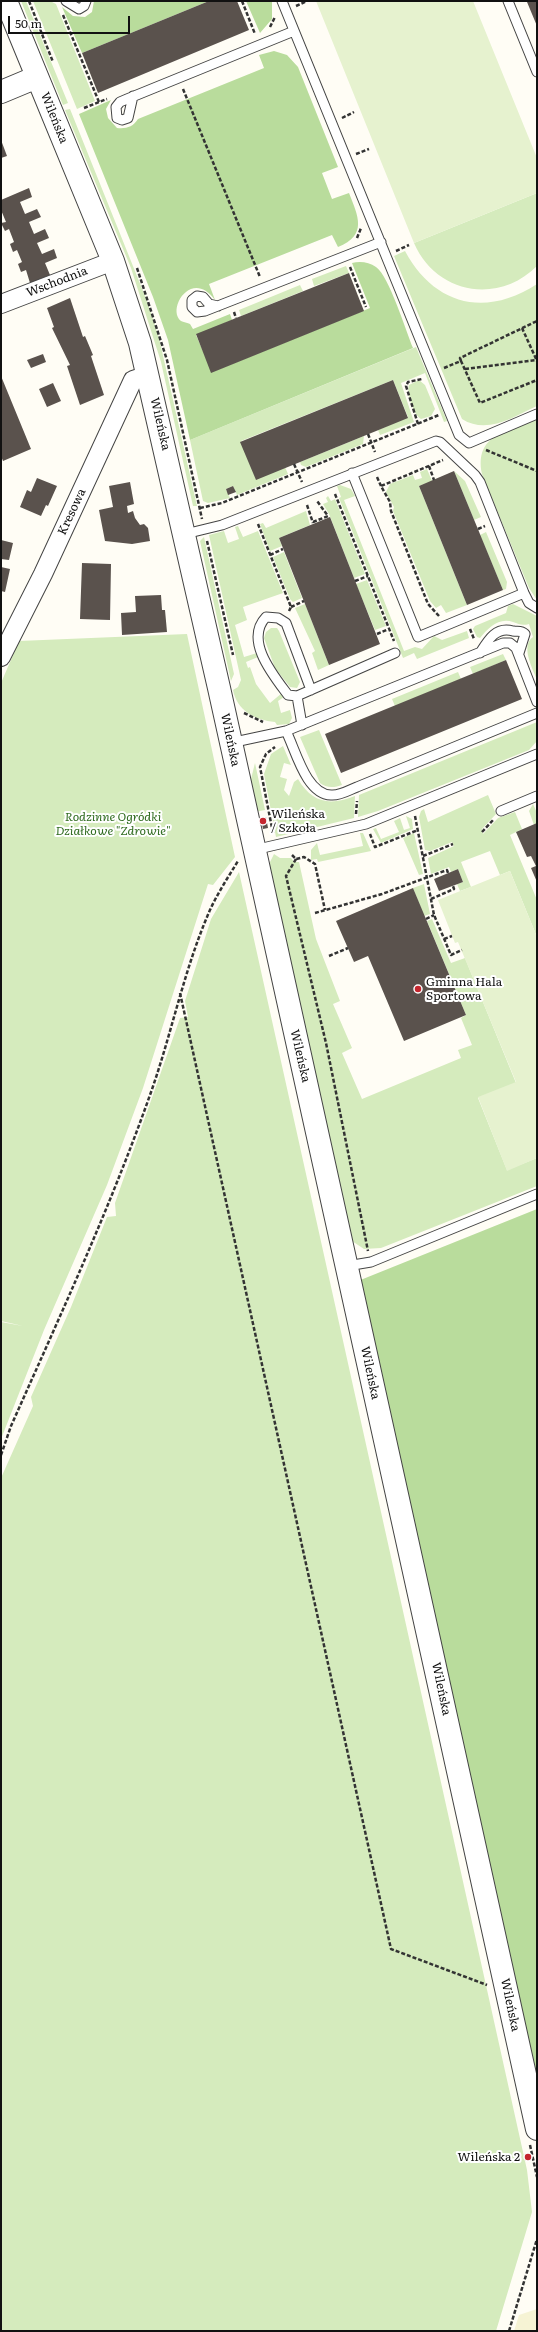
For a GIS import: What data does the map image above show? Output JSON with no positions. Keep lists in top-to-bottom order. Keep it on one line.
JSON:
{"streets":{"street":["Wileńska","Wschodnia","Kresowa"]},"crossings":[["Wileńska","Wschodnia"],["Wileńska","Kresowa"]],"parks":["Rodzinne Ogródki Działkowe \"Zdrowie\""],"places":["Wileńska / Szkoła","Gminna Hala Sportowa","Wileńska 2"],"scale_bar":"50 m"}
